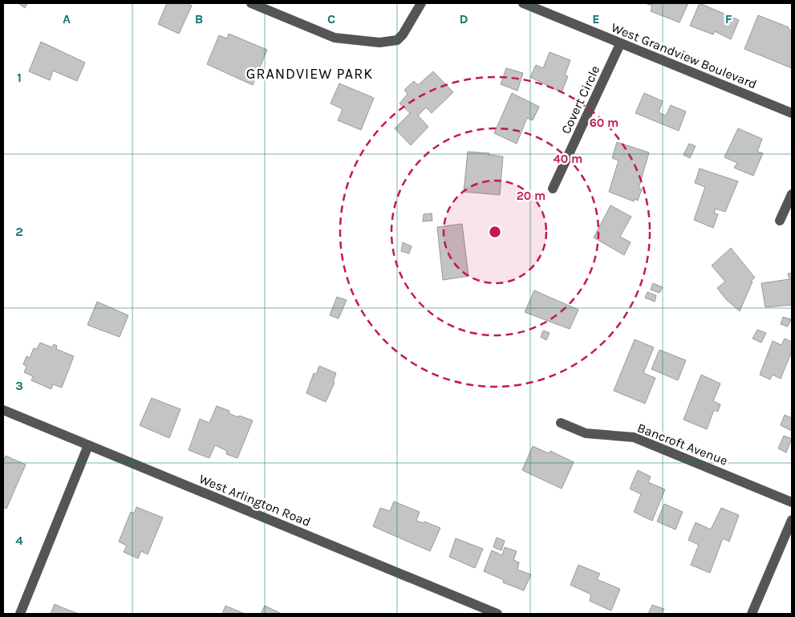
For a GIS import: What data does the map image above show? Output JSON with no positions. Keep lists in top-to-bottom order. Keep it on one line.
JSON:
{"streets":{"street":["West Grandview Boulevard","Covert Circle","Bancroft Avenue","West Arlington Road"]},"crossings":[["West Grandview Boulevard","Covert Circle"]],"districts":["GRANDVIEW PARK"],"grid":{"columns":["A","B","C","D","E","F"],"rows":["1","2","3","4"]},"rings":["60 m","40 m","20 m"]}
